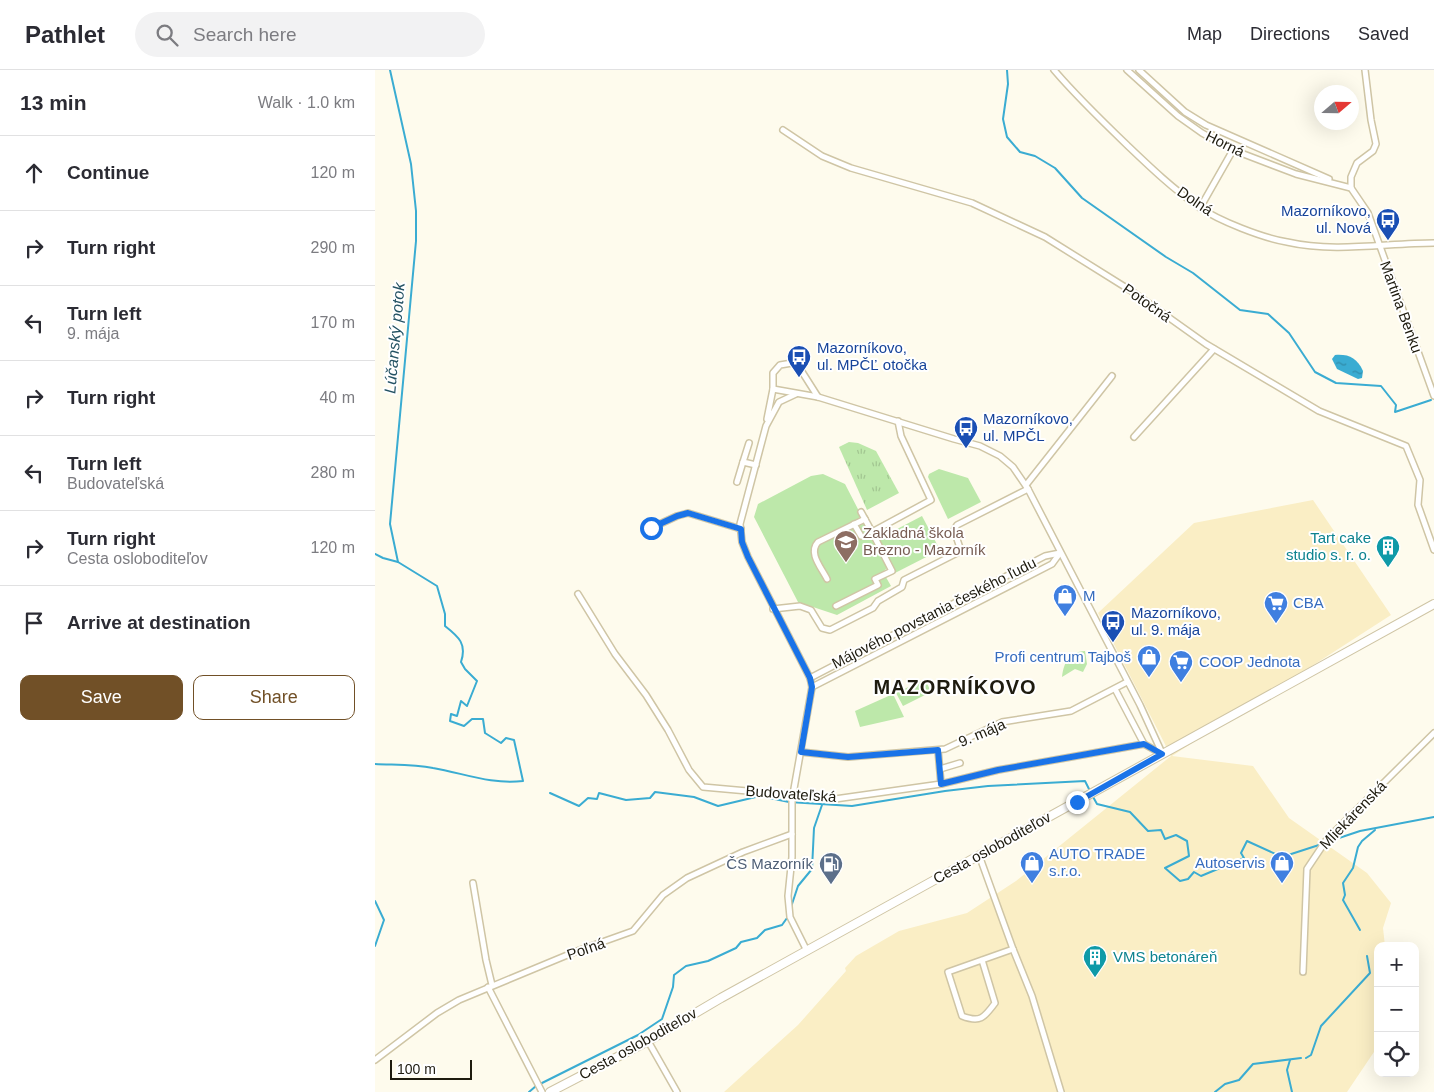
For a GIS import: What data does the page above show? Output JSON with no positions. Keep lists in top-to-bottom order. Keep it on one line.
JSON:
{"streets":{"main road":["Cesta osloboditeľov"],"street":["Horná","Dolná","Potočná","Martina Benku","Májového povstania českého ľudu","9. mája","Budovateľská","Mliekárenská","Poľná"]},"crossings":[["Dolná","Martina Benku"]],"districts":["MAZORNÍKOVO"],"water":["Lúčanský potok"],"places":{"bus stop":["Mazorníkovo, ul. Nová","Mazorníkovo, ul. MPČĽ otočka","Mazorníkovo, ul. MPČL","Mazorníkovo, ul. 9. mája"],"school or university":["Zakladná škola Brezno - Mazorník"],"building":["Tart cake studio s. r. o.","VMS betonáreň"],"shop":["M","Profi centrum Tajboš","AUTO TRADE s.r.o.","Autoservis"],"supermarket":["CBA","COOP Jednota"],"fuel station":["ČS Mazorník"]},"scale_bar":"100 m","north":"right","page":{"header":"Pathlet","search":"Search here","nav":["Map","Directions","Saved"],"heading":["13 min","Walk · 1.0 km"],"list":[["Continue","120 m"],["Turn right","290 m"],["Turn left","9. mája","170 m"],["Turn right","40 m"],["Turn left","Budovateľská","280 m"],["Turn right","Cesta osloboditeľov","120 m"],"Arrive at destination"],"buttons":["Save","Share"],"map_buttons":["+","−"],"scale":"100 m"}}
